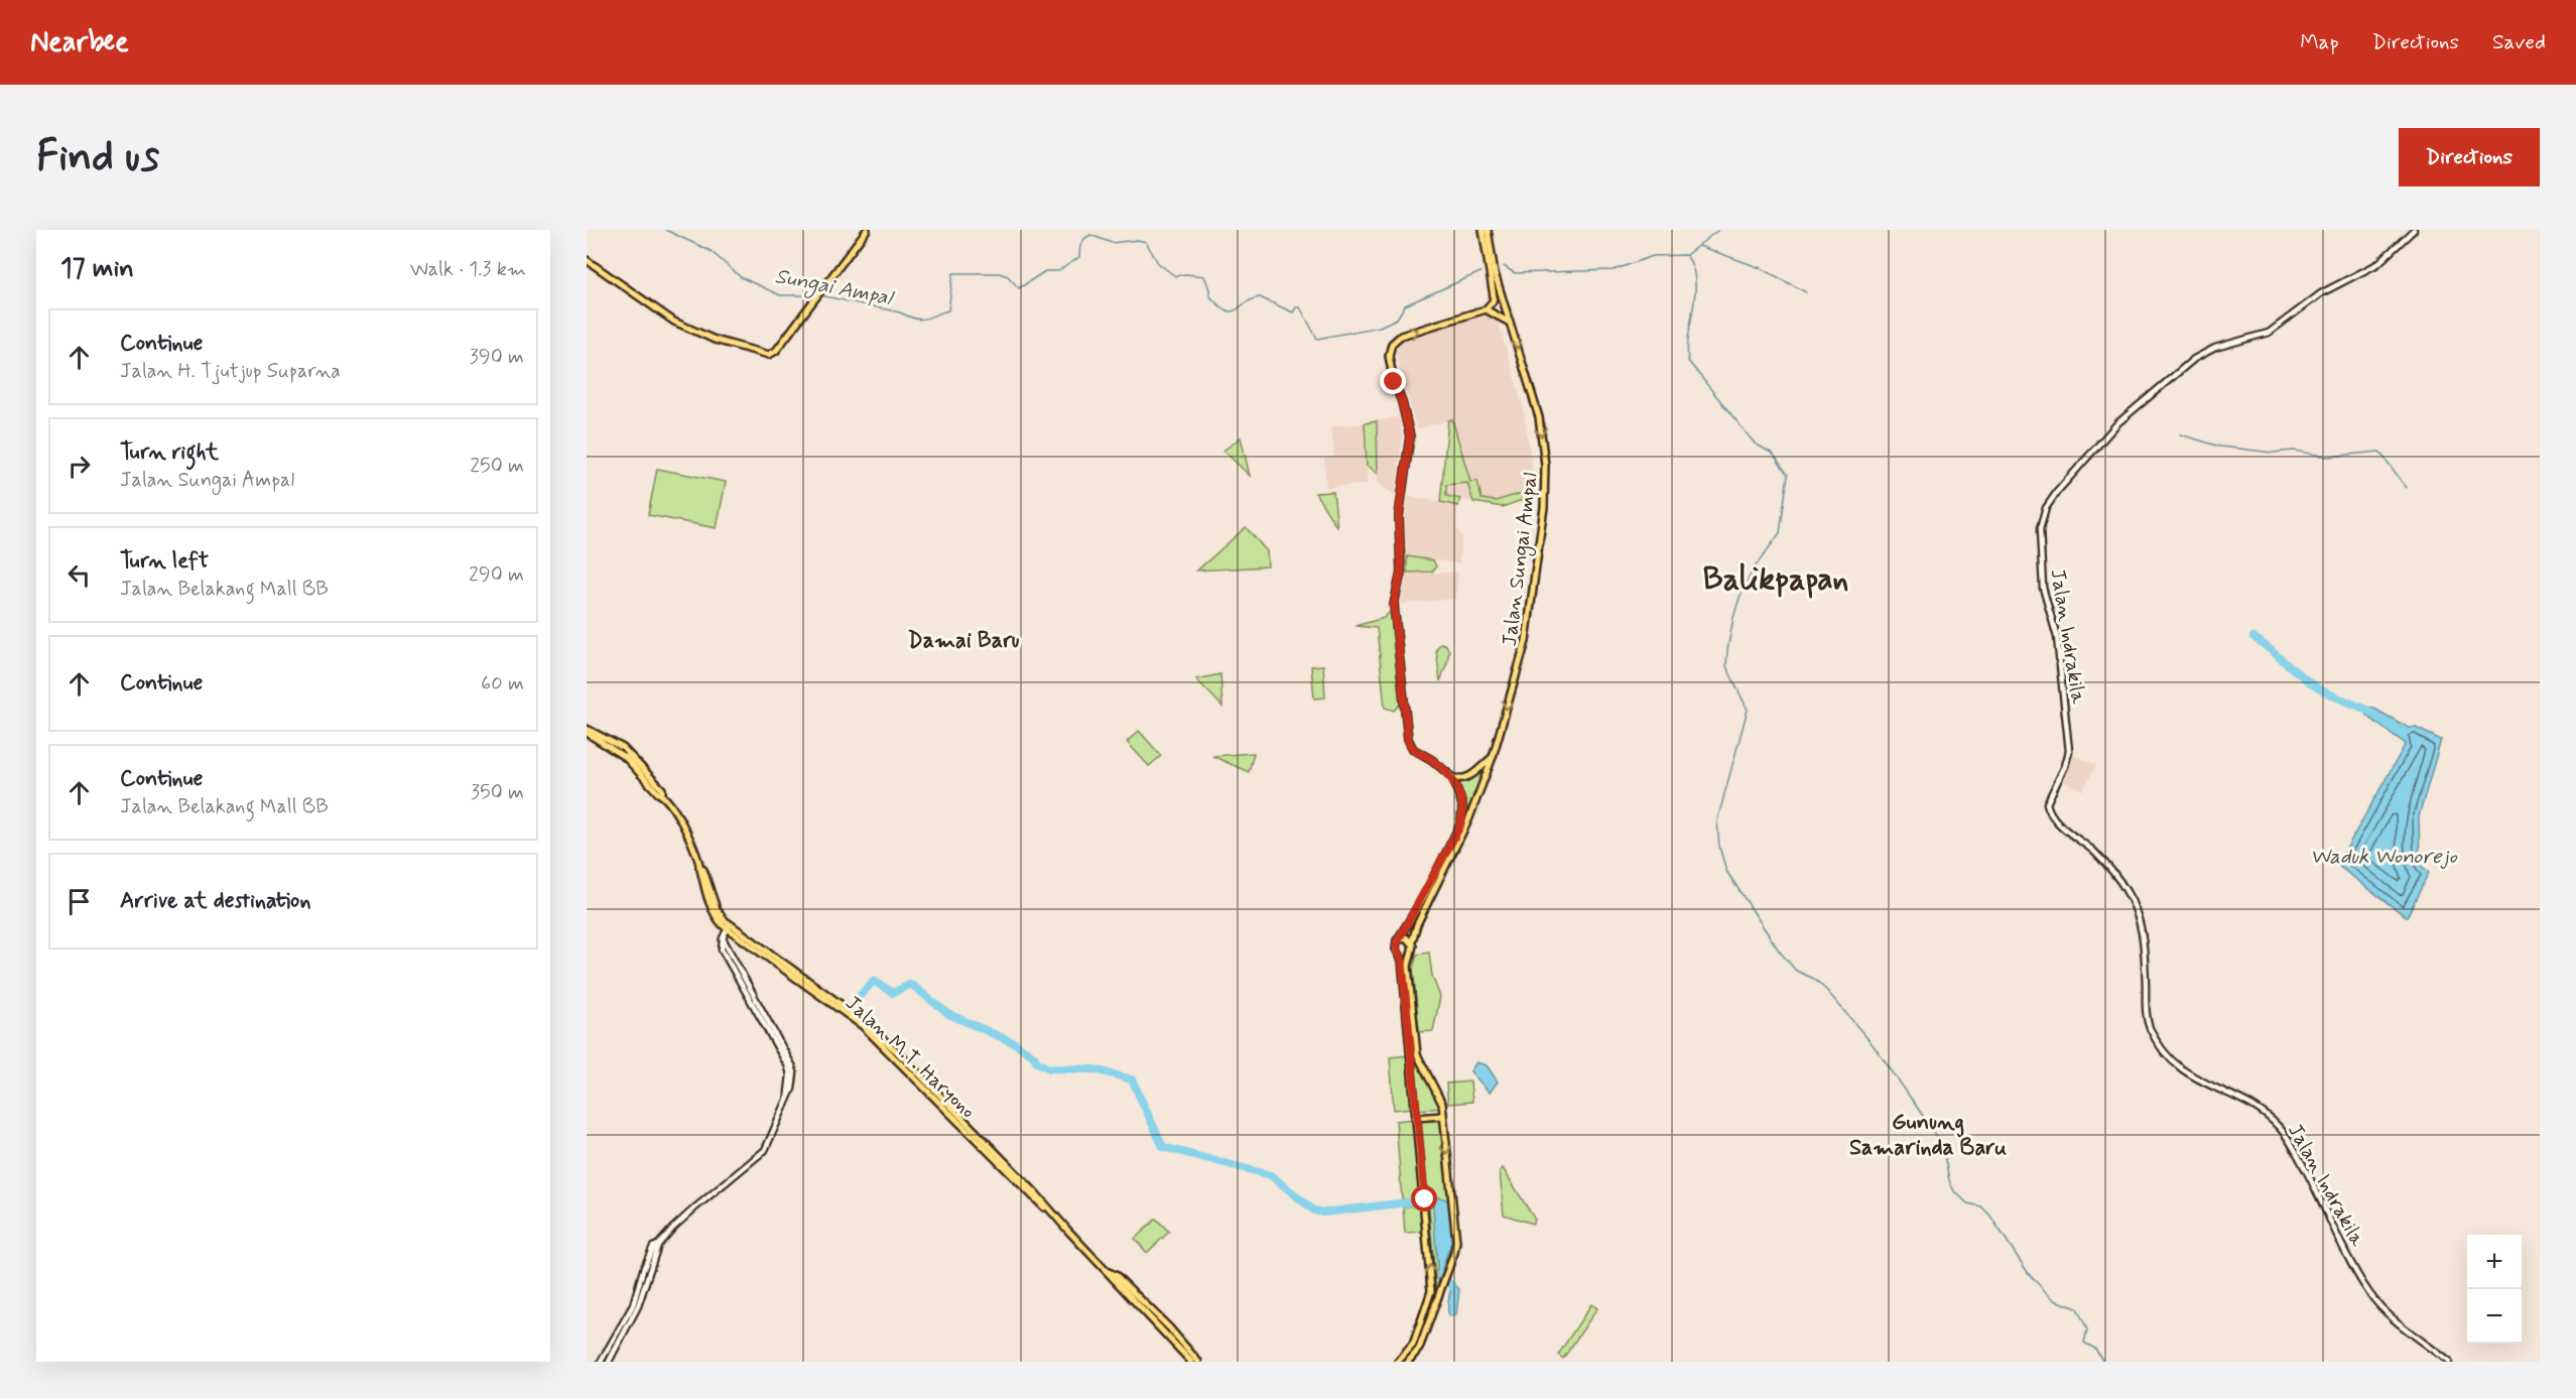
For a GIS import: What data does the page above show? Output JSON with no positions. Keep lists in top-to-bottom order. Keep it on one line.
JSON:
{"streets":{"main road":["Jalan Sungai Ampal","Jalan M.T. Haryono"],"street":["Jalan Indrakila"]},"one_way":["Jalan Sungai Ampal"],"districts":["Balikpapan","Damai Baru","Gunung Samarinda Baru"],"water":["Sungai Ampal","Waduk Wonorejo"],"page":{"header":"Nearbee","nav":["Map","Directions","Saved"],"buttons":"Directions","title":"Find us","heading":["17 min","Walk · 1.3 km"],"list":[["Continue","Jalan H. Tjutjup Suparna","390 m"],["Turn right","Jalan Sungai Ampal","250 m"],["Turn left","Jalan Belakang Mall BB","290 m"],["Continue","60 m"],["Continue","Jalan Belakang Mall BB","350 m"],"Arrive at destination"],"map_buttons":["+","−"]}}
